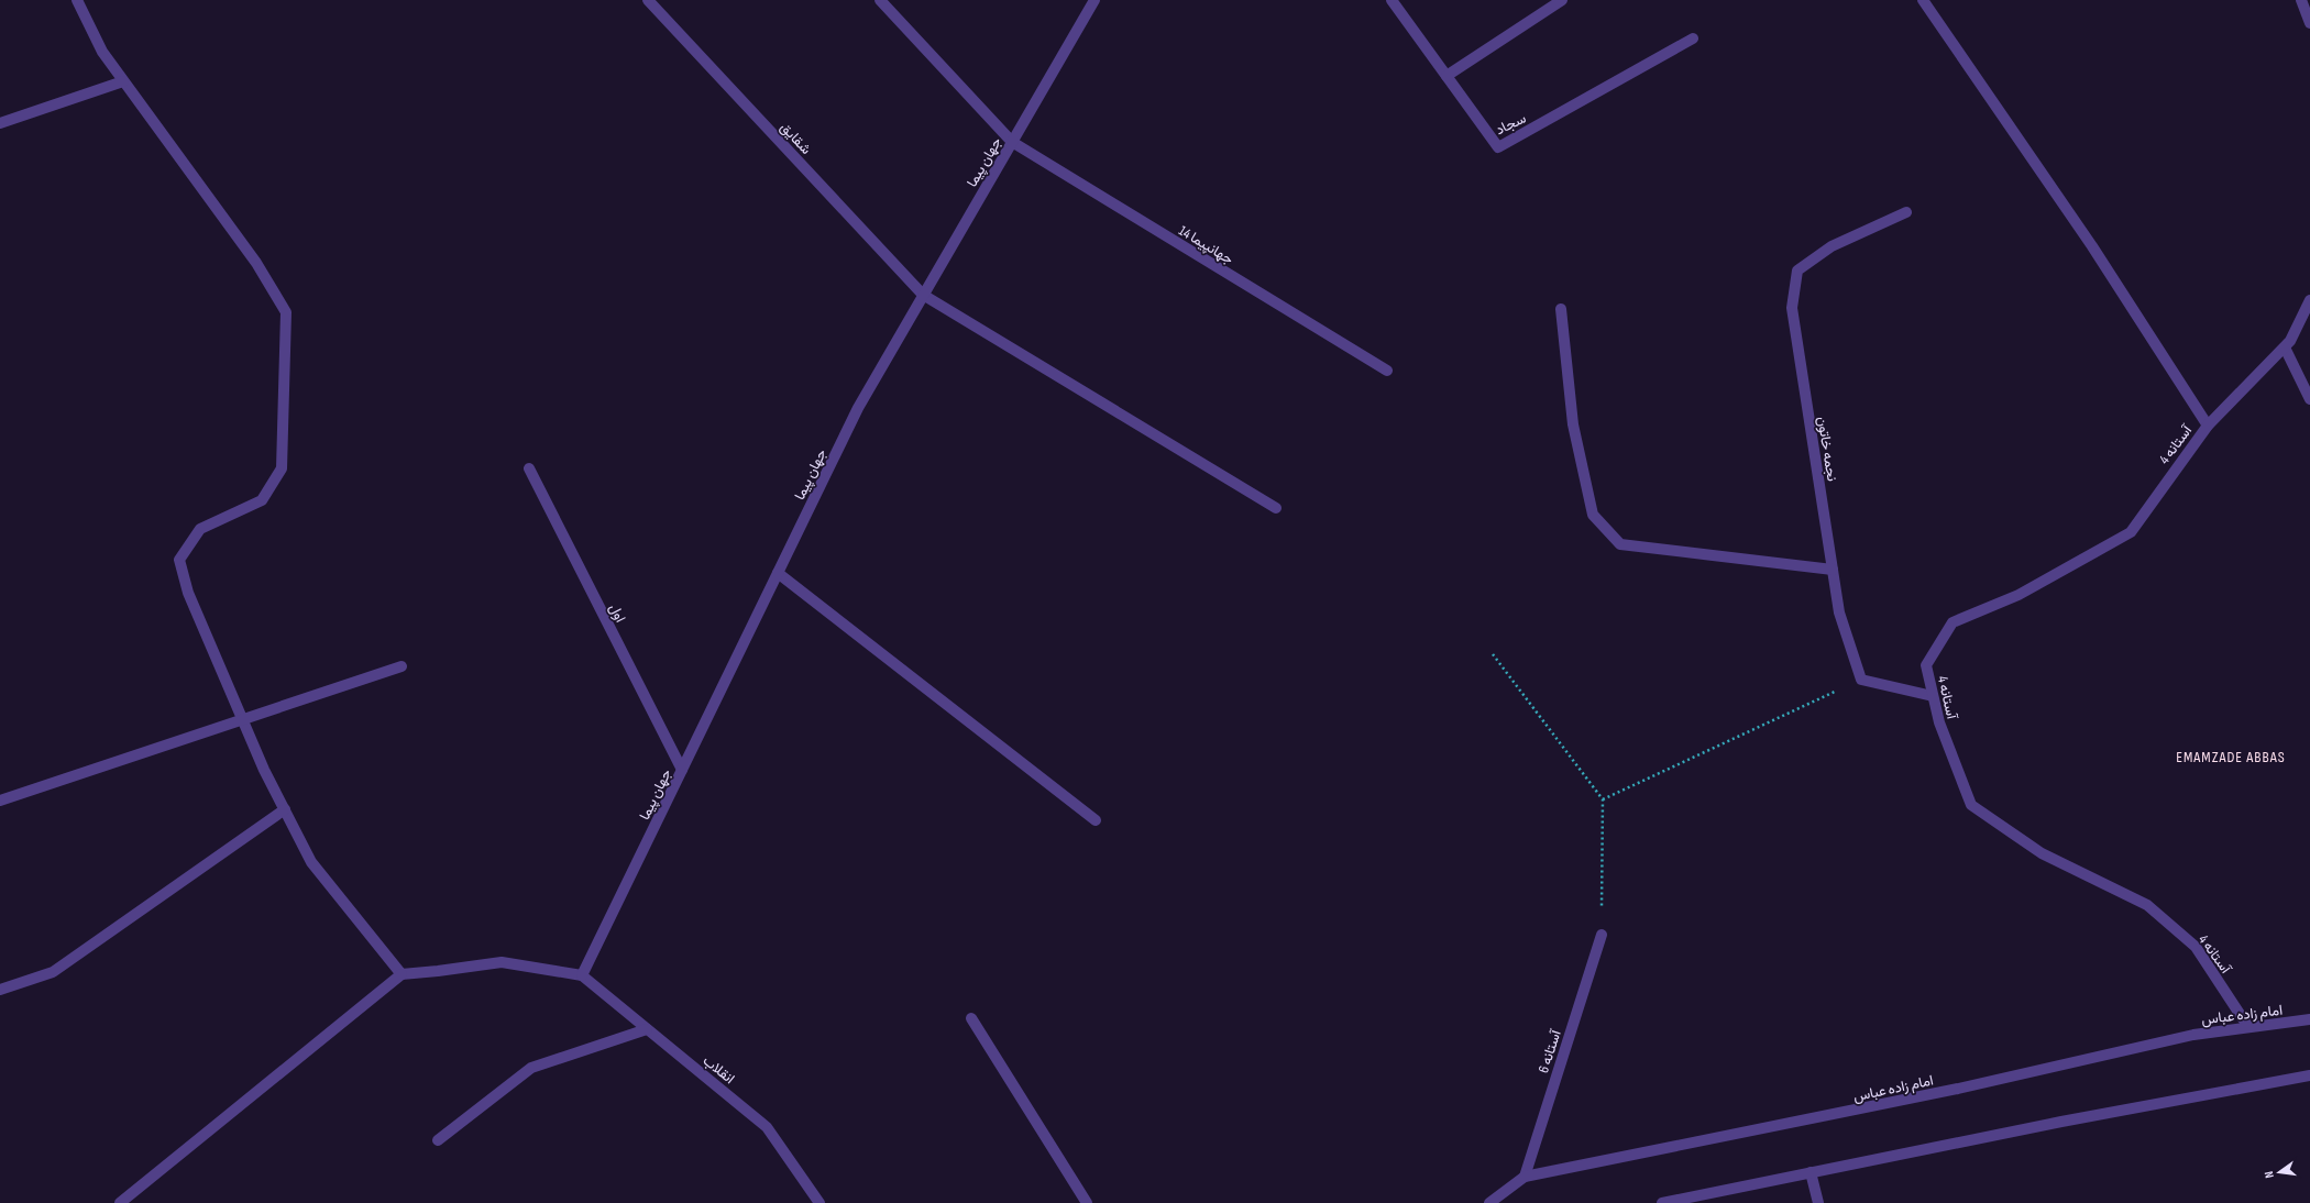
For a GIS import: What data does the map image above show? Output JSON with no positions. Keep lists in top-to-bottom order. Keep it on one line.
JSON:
{"streets":{"street":["سجاد","شقایق","جهان پیما","جهانپیما 14","آستانه 4","نجمه خاتون","اول","امام زاده عباس","آستانه 6","انقلاب"]},"crossings":[["شقایق","جهان پیما"],["جهان پیما","جهانپیما 14"],["جهان پیما","اول"],["جهان پیما","انقلاب"],["آستانه 4","امام زاده عباس"],["امام زاده عباس","آستانه 6"]],"districts":["EMAMZADE ABBAS"],"north":"left"}
